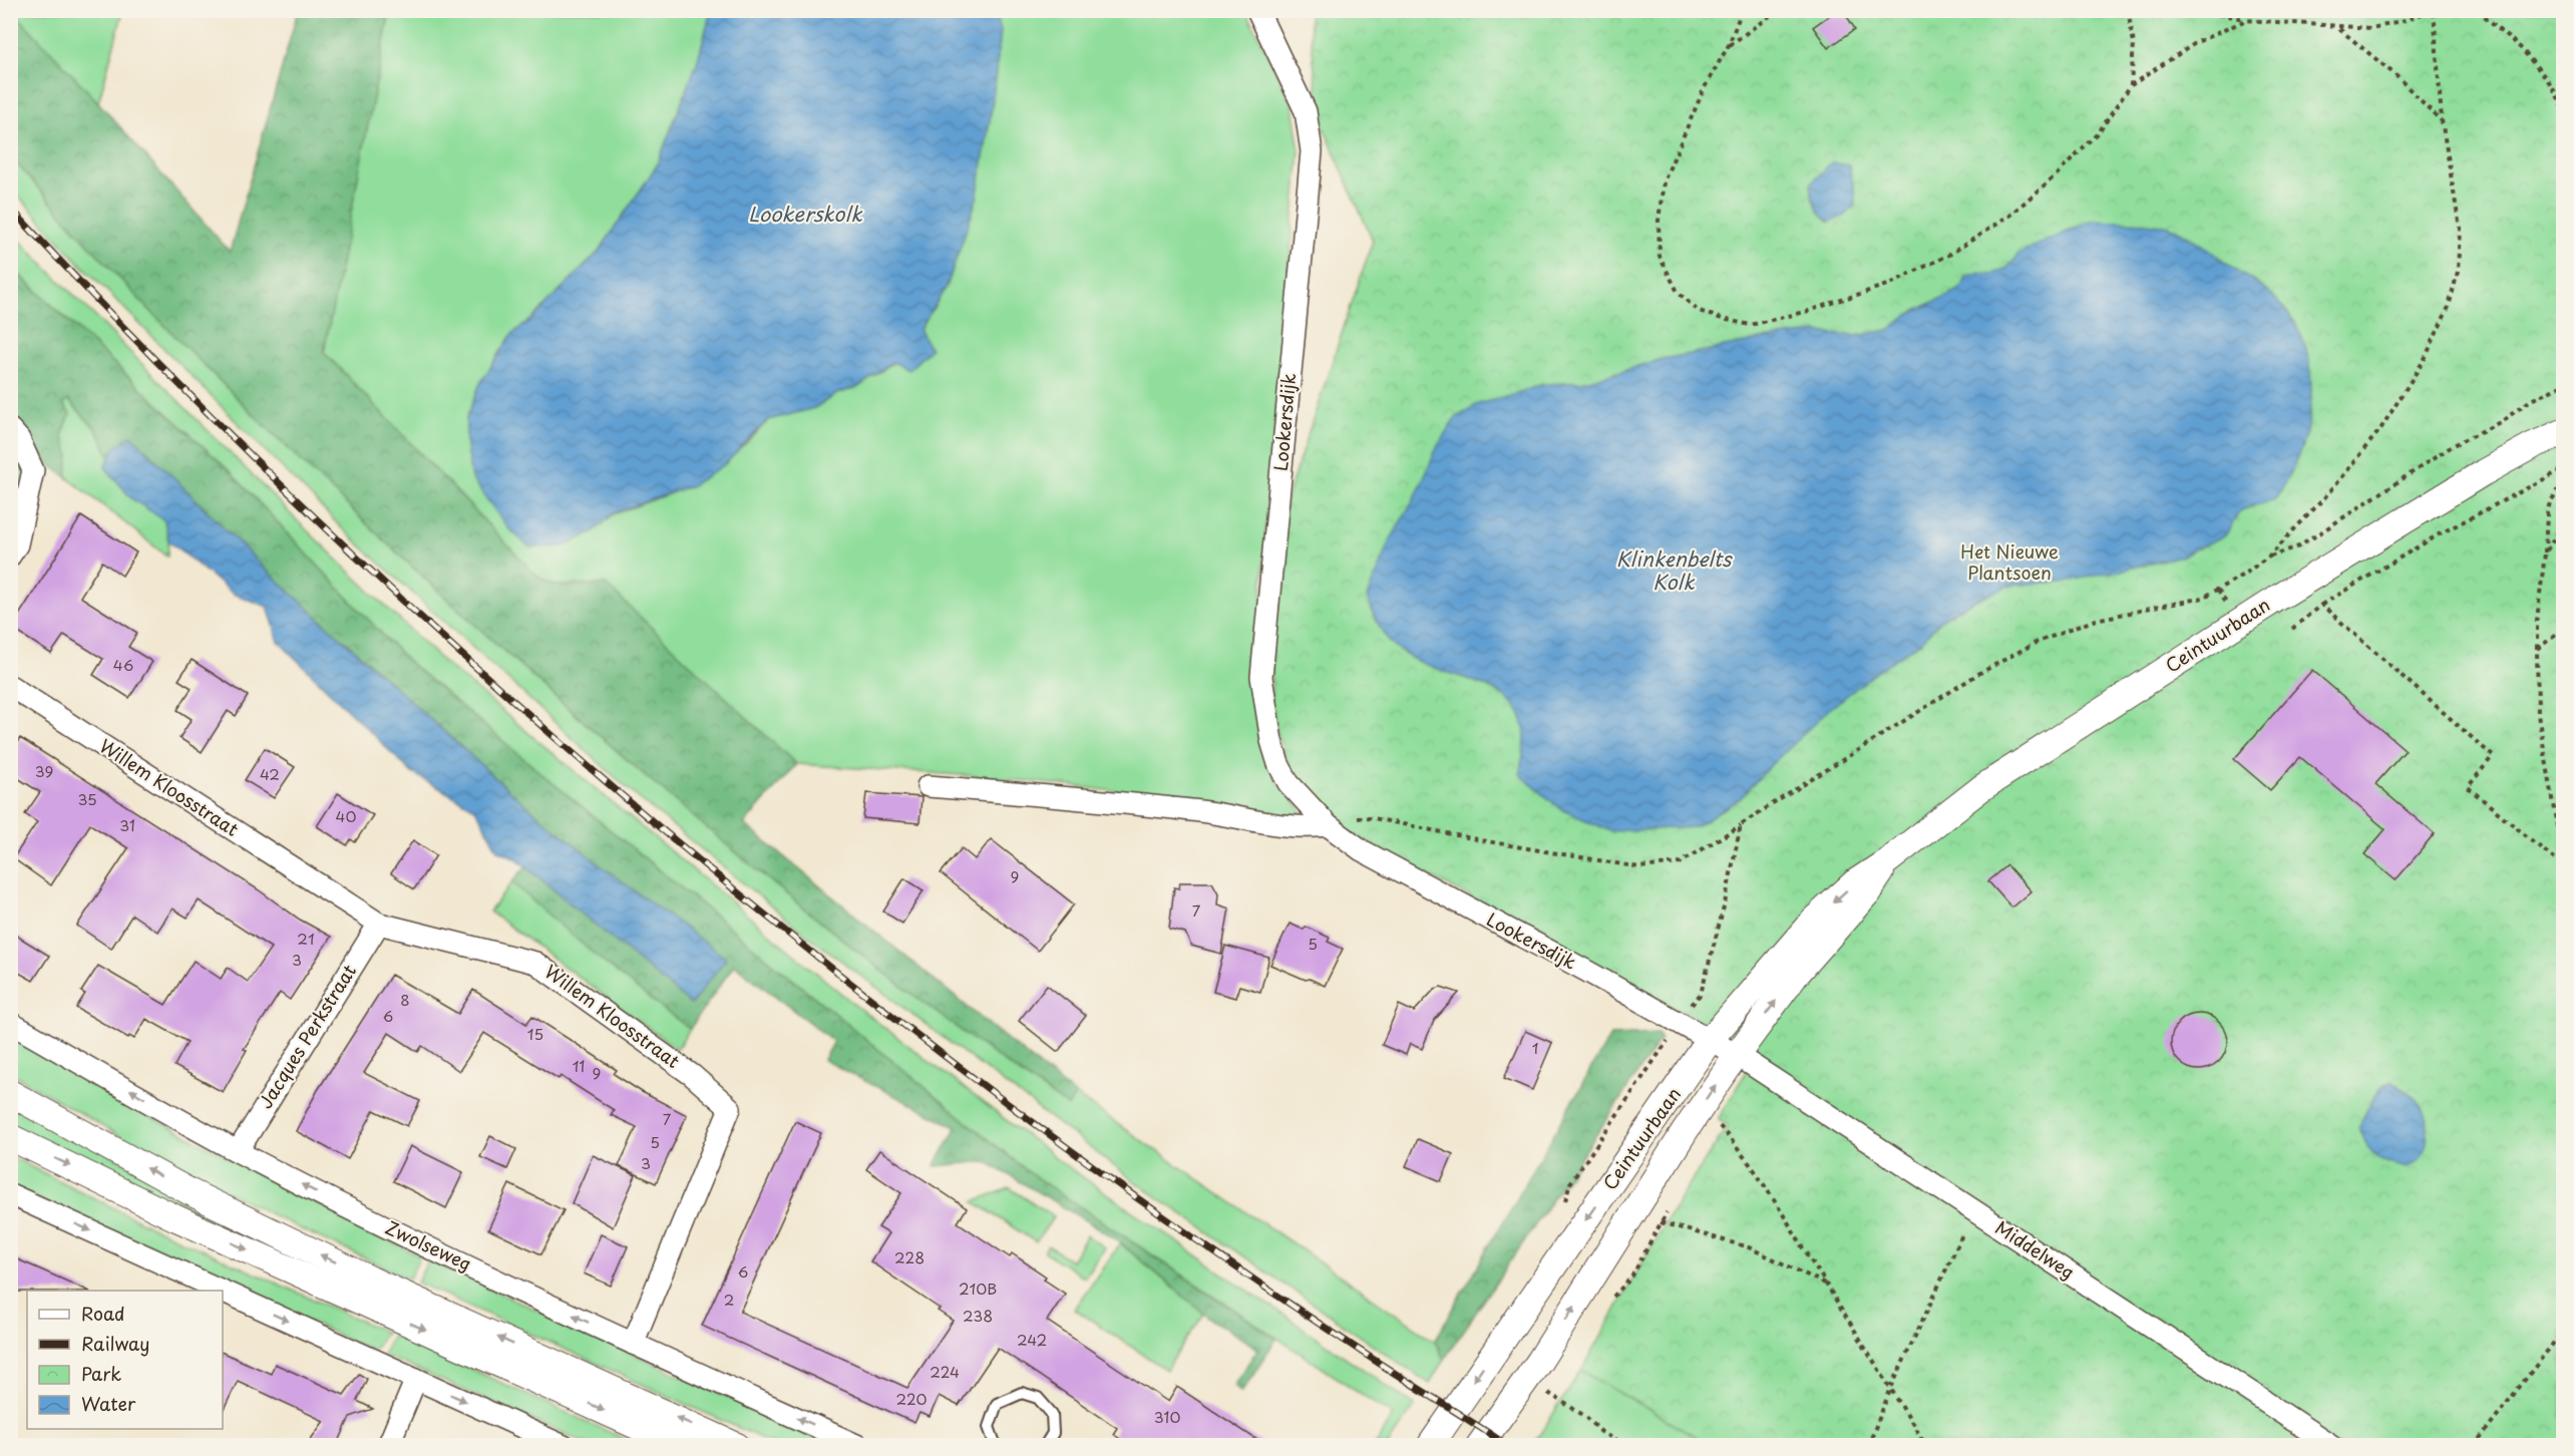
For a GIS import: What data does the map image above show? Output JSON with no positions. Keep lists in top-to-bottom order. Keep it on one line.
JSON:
{"streets":{"street":["Lookersdijk","Ceintuurbaan","Willem Kloosstraat","Jacques Perkstraat","Zwolseweg","Middelweg"]},"crossings":[["Lookersdijk","Ceintuurbaan"],["Lookersdijk","Middelweg"],["Ceintuurbaan","Middelweg"],["Willem Kloosstraat","Jacques Perkstraat"],["Willem Kloosstraat","Zwolseweg"],["Jacques Perkstraat","Zwolseweg"]],"water":["Lookerskolk","Klinkenbelts Kolk"],"parks":["Het Nieuwe Plantsoen"],"house_numbers":["46","39","42","35","40","31","9","7","21","5","3","8","6","15","1","11","9","7","5","3","228","6","210B","2","238","242","224","220","310"],"legend":["Road","Railway","Park","Water"]}
